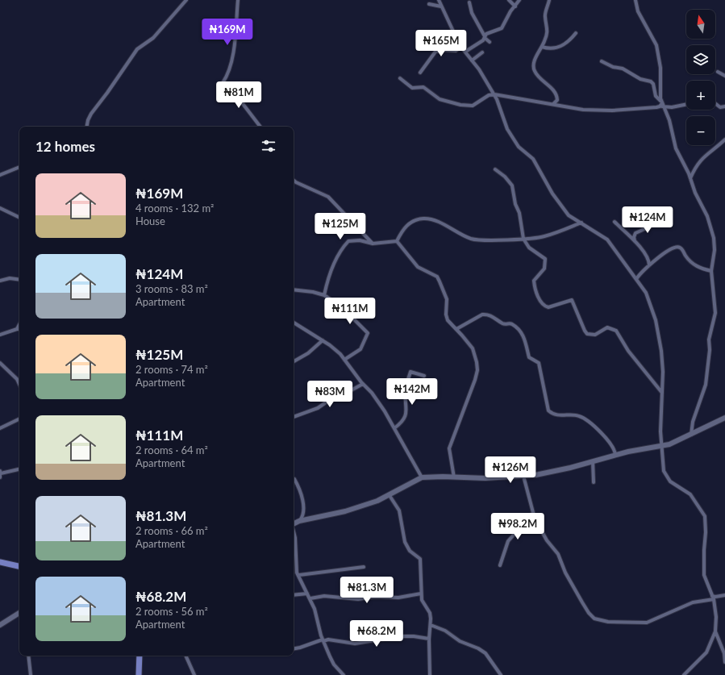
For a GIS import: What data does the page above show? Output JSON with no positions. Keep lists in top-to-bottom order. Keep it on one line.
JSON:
{"north":"top","page":{"map_buttons":["+","−"],"price":["₦169M","₦165M","₦81M","₦124M","₦125M","₦111M","₦142M","₦83M","₦126M","₦98.2M","₦81.3M","₦68.2M"],"heading":"12 homes","list":[{"name":"₦169M","note":"4 rooms · 132 m² · House"},{"name":"₦124M","note":"3 rooms · 83 m² · Apartment"},{"name":"₦125M","note":"2 rooms · 74 m² · Apartment"},{"name":"₦111M","note":"2 rooms · 64 m² · Apartment"},{"name":"₦81.3M","note":"2 rooms · 66 m² · Apartment"},{"name":"₦68.2M","note":"2 rooms · 56 m² · Apartment"}]}}
